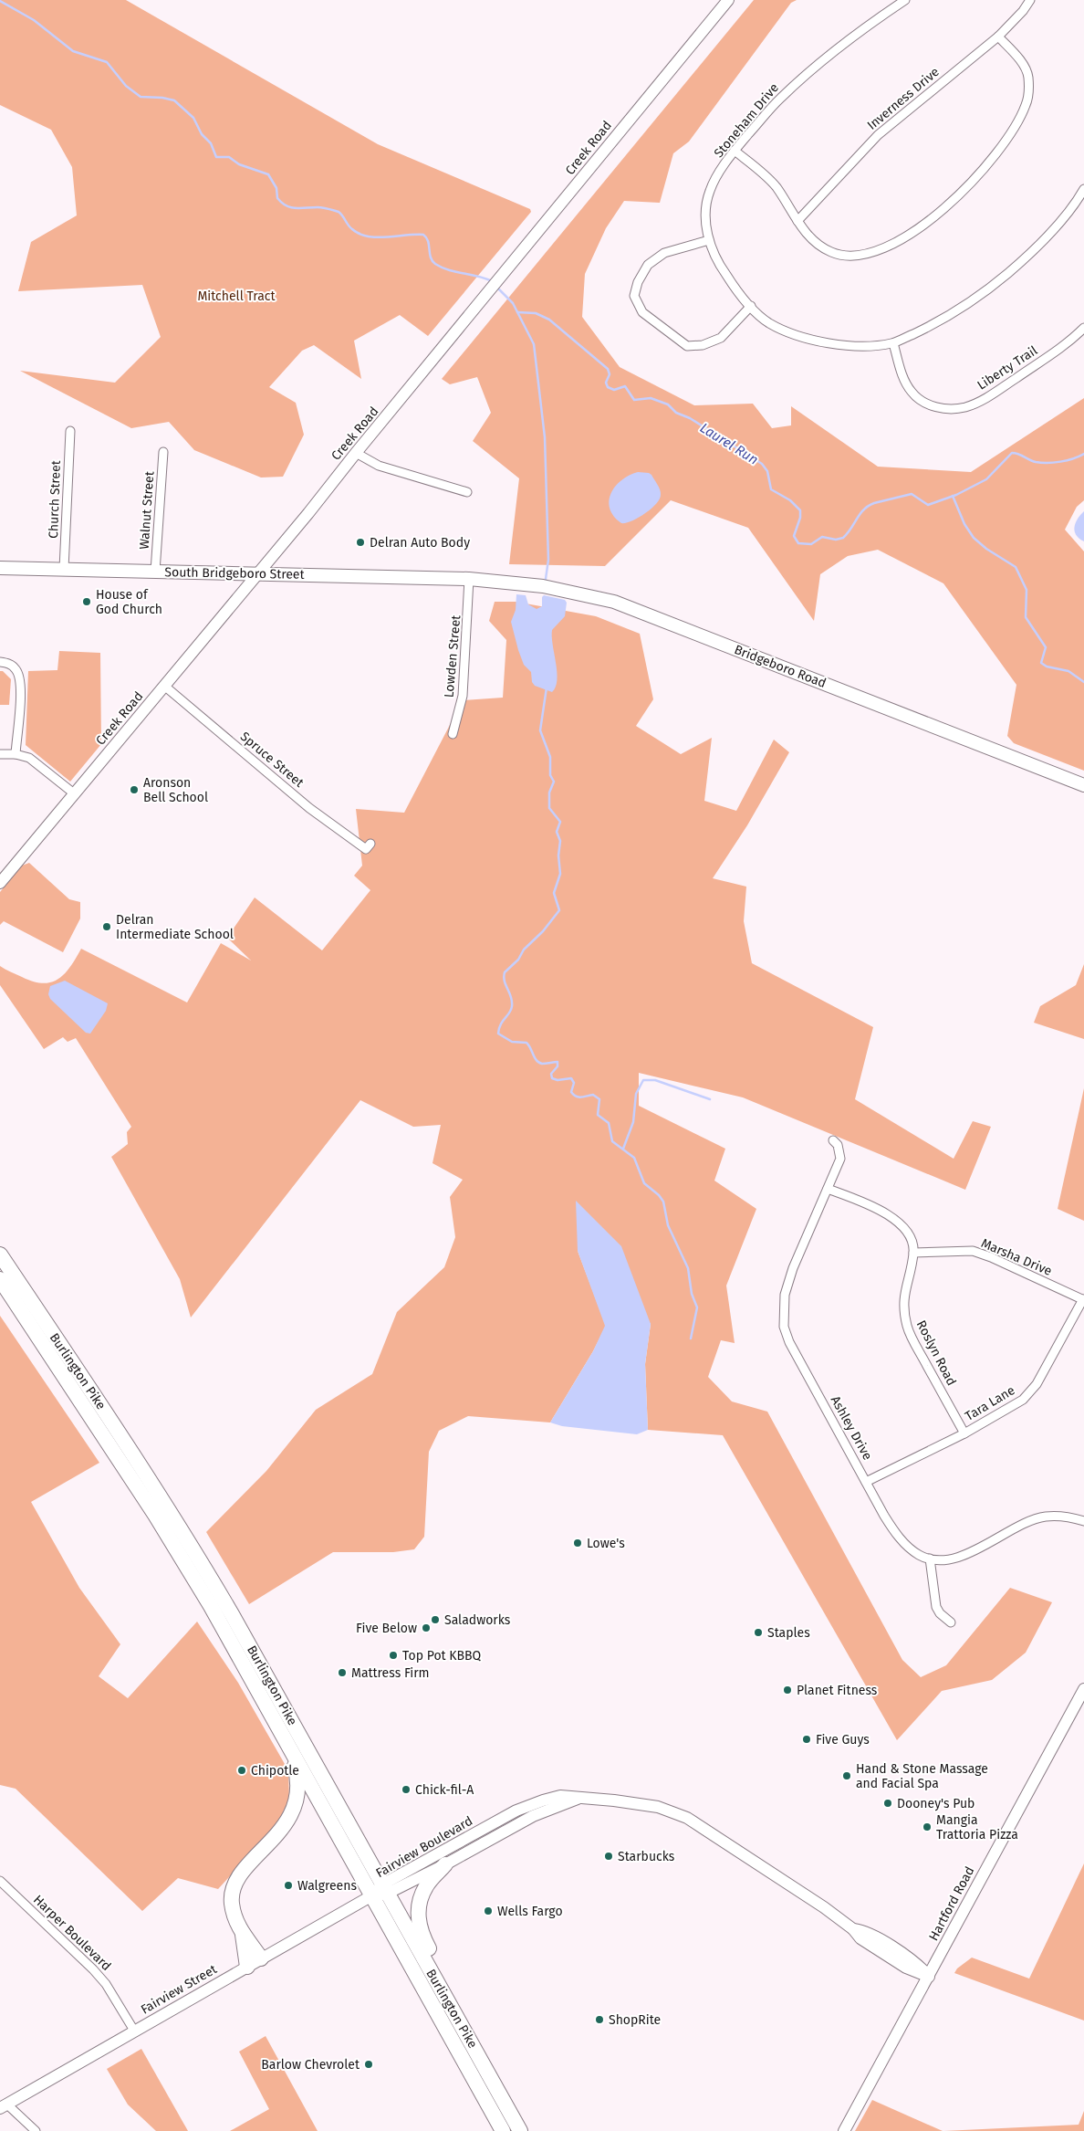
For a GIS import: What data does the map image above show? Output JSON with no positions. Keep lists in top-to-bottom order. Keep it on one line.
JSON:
{"streets":{"highway":["Burlington Pike"],"main road":["South Bridgeboro Street","Bridgeboro Road"],"street":["Inverness Drive","Stoneham Drive","Creek Road","Liberty Trail","Church Street","Walnut Street","Lowden Street","Spruce Street","Marsha Drive","Roslyn Road","Tara Lane","Ashley Drive","Fairview Boulevard","Hartford Road","Harper Boulevard","Fairview Street"]},"crossings":[["Stoneham Drive","Liberty Trail"],["Creek Road","South Bridgeboro Street"],["Creek Road","Spruce Street"],["Church Street","South Bridgeboro Street"],["Walnut Street","South Bridgeboro Street"],["South Bridgeboro Street","Lowden Street"],["South Bridgeboro Street","Bridgeboro Road"],["Lowden Street","Bridgeboro Road"],["Marsha Drive","Roslyn Road"],["Marsha Drive","Tara Lane"],["Roslyn Road","Tara Lane"],["Burlington Pike","Fairview Boulevard"],["Burlington Pike","Fairview Street"],["Tara Lane","Ashley Drive"],["Fairview Boulevard","Hartford Road"],["Fairview Boulevard","Fairview Street"],["Harper Boulevard","Fairview Street"]],"water":["Laurel Run"],"parks":["Mitchell Tract"],"places":["Delran Auto Body","House of God Church","Aronson Bell School","Delran Intermediate School","Lowe's","Saladworks","Five Below","Staples","Top Pot KBBQ","Mattress Firm","Planet Fitness","Five Guys","Chipotle","Hand & Stone Massage and Facial Spa","Chick-fil-A","Dooney's Pub","Mangia Trattoria Pizza","Starbucks","Walgreens","Wells Fargo","ShopRite","Barlow Chevrolet"]}
